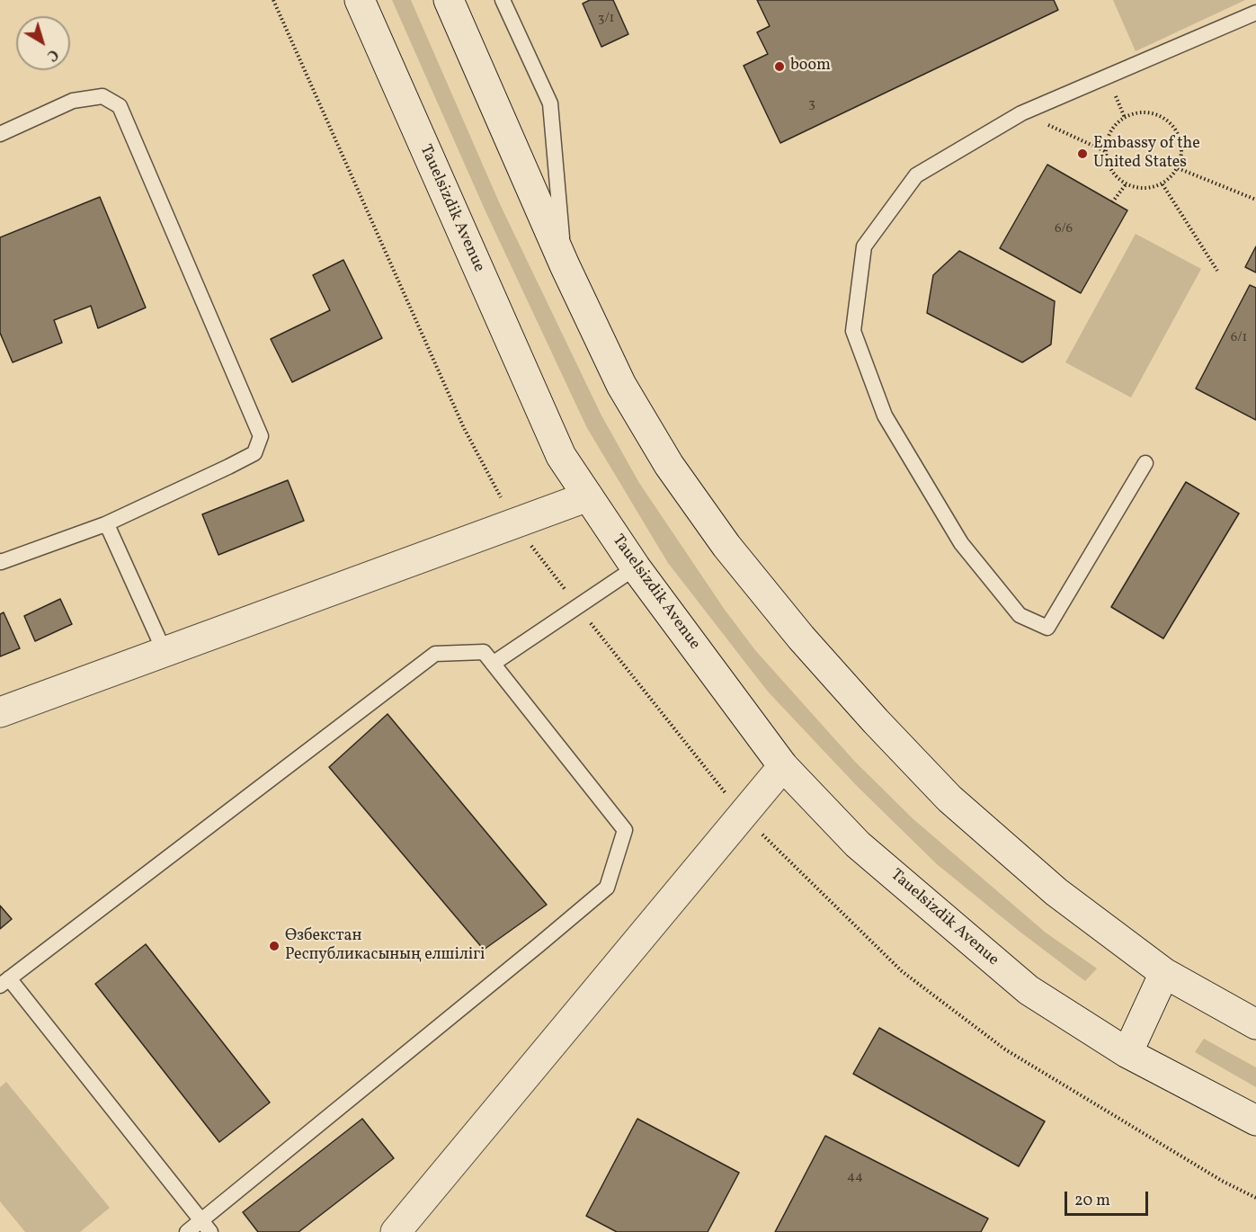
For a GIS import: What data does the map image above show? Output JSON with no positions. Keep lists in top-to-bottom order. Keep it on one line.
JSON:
{"streets":{"main road":["Tauelsizdik Avenue"]},"places":["boom","Embassy of the United States","Өзбекстан Республикасының елшілігі"],"house_numbers":["3/1","3","6/6","6/1","44"],"scale_bar":"20 m","north":"bottom right"}
